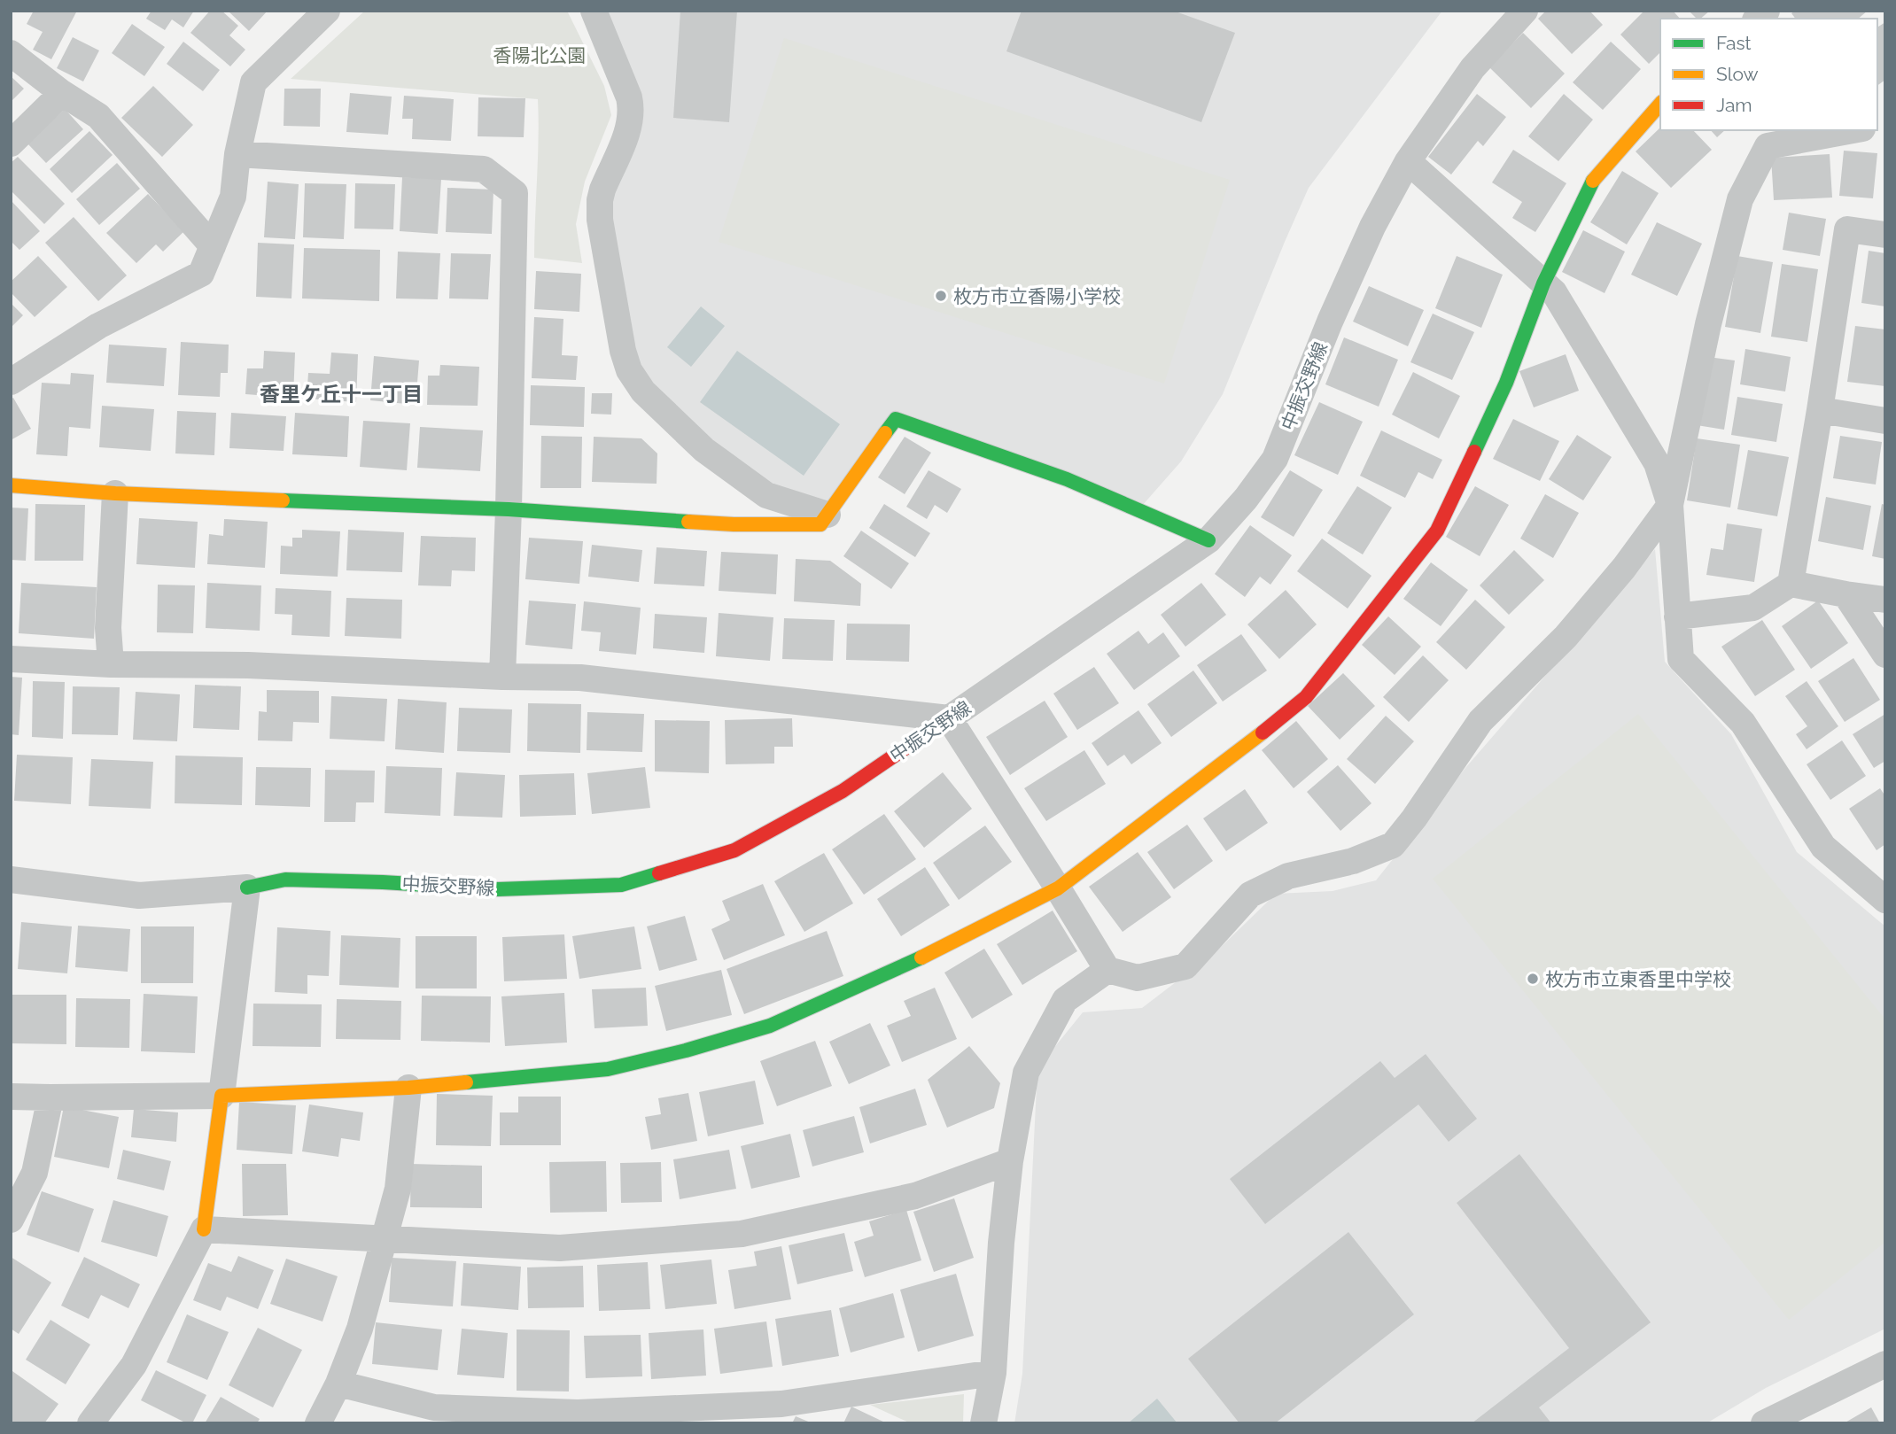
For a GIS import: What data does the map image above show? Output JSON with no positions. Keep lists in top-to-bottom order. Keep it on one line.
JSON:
{"streets":{"street":["中振交野線"]},"districts":["香里ケ丘十一丁目"],"parks":["香陽北公園"],"places":["枚方市立香陽小学校","枚方市立東香里中学校"],"legend":["Fast","Slow","Jam"]}
